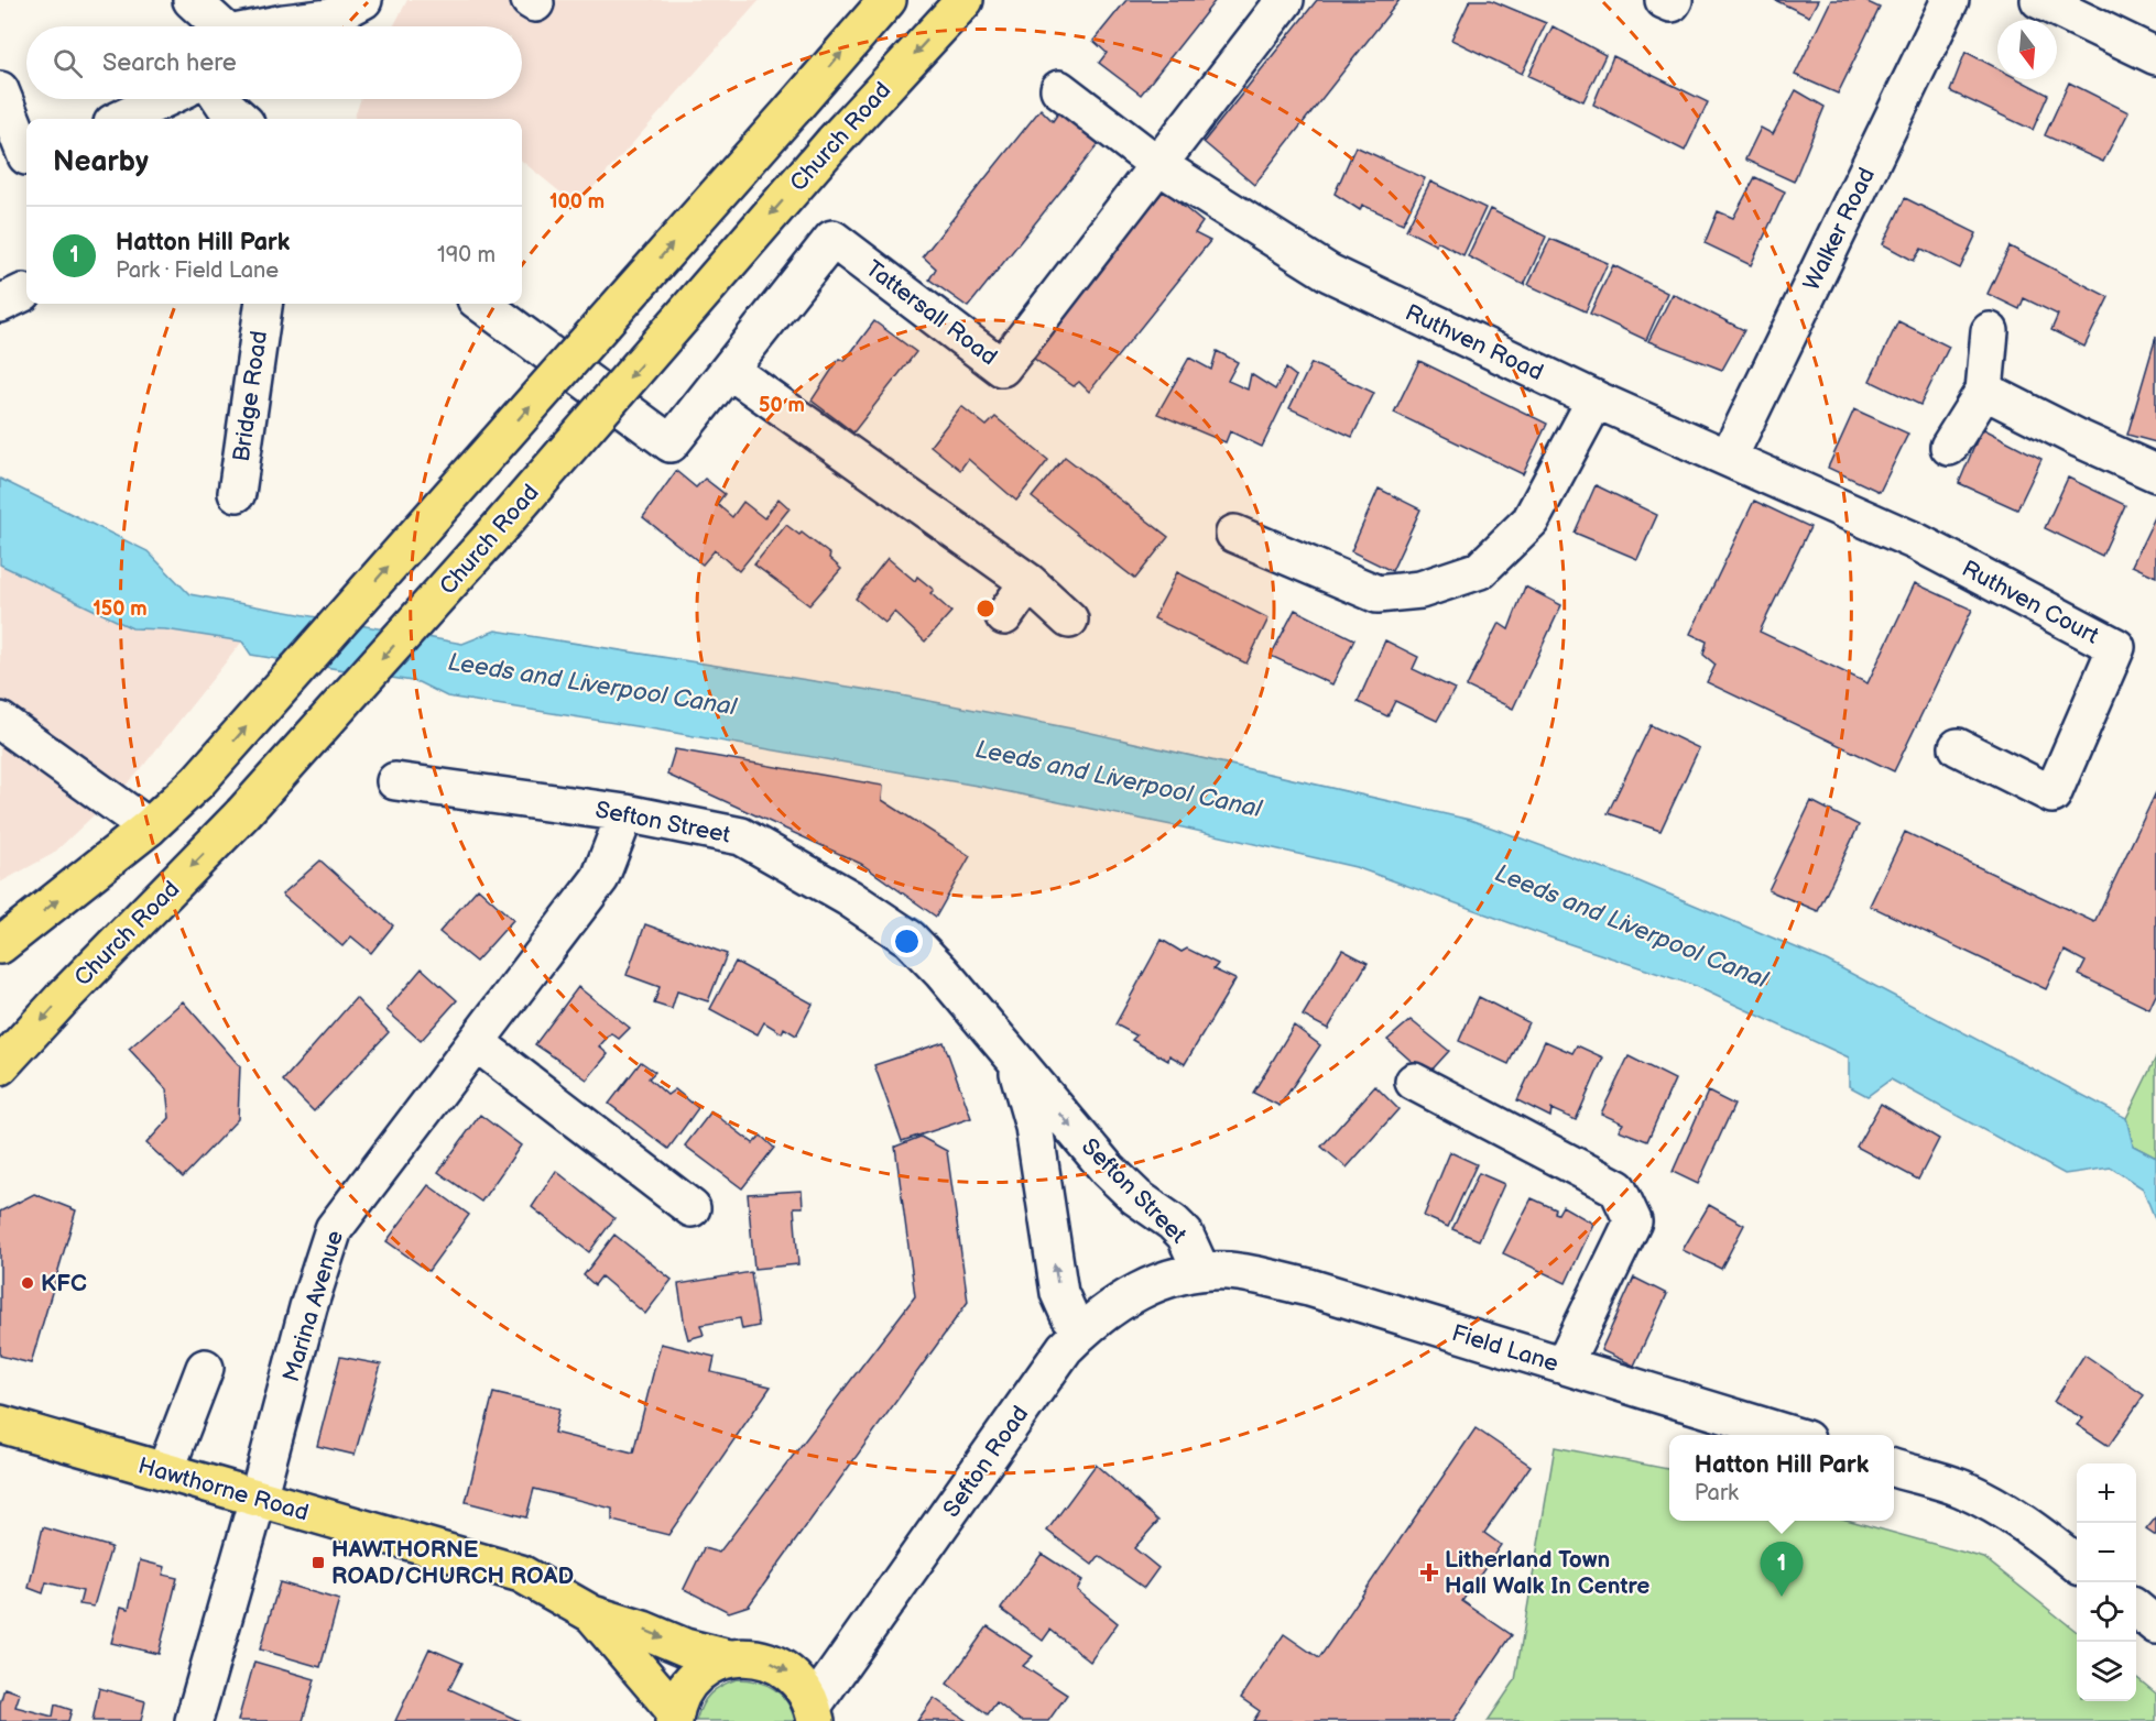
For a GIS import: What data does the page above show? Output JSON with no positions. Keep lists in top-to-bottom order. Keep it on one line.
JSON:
{"streets":{"main road":["Church Road","Hawthorne Road"],"street":["Walker Road","Tattersall Road","Ruthven Road","Bridge Road","Ruthven Court","Sefton Street","Marina Avenue","Field Lane","Sefton Road"]},"crossings":[["Walker Road","Ruthven Road"],["Tattersall Road","Ruthven Road"],["Ruthven Road","Ruthven Court"],["Sefton Street","Marina Avenue"],["Sefton Street","Field Lane"],["Sefton Street","Sefton Road"],["Marina Avenue","Hawthorne Road"],["Field Lane","Sefton Road"]],"water":["Leeds and Liverpool Canal"],"places":{"other":["KFC"],"transit":["HAWTHORNE ROAD/CHURCH ROAD"],"health":["Litherland Town Hall Walk In Centre"]},"north":"bottom","page":{"search":"Search here","heading":"Nearby","list":[{"mark":"1","name":"Hatton Hill Park","note":"Park · Field Lane","value":"190 m"}],"popup":["Hatton Hill Park","Park"],"map_buttons":["+","−"],"pins":"1"},"rings":["100 m","50 m","150 m"]}
